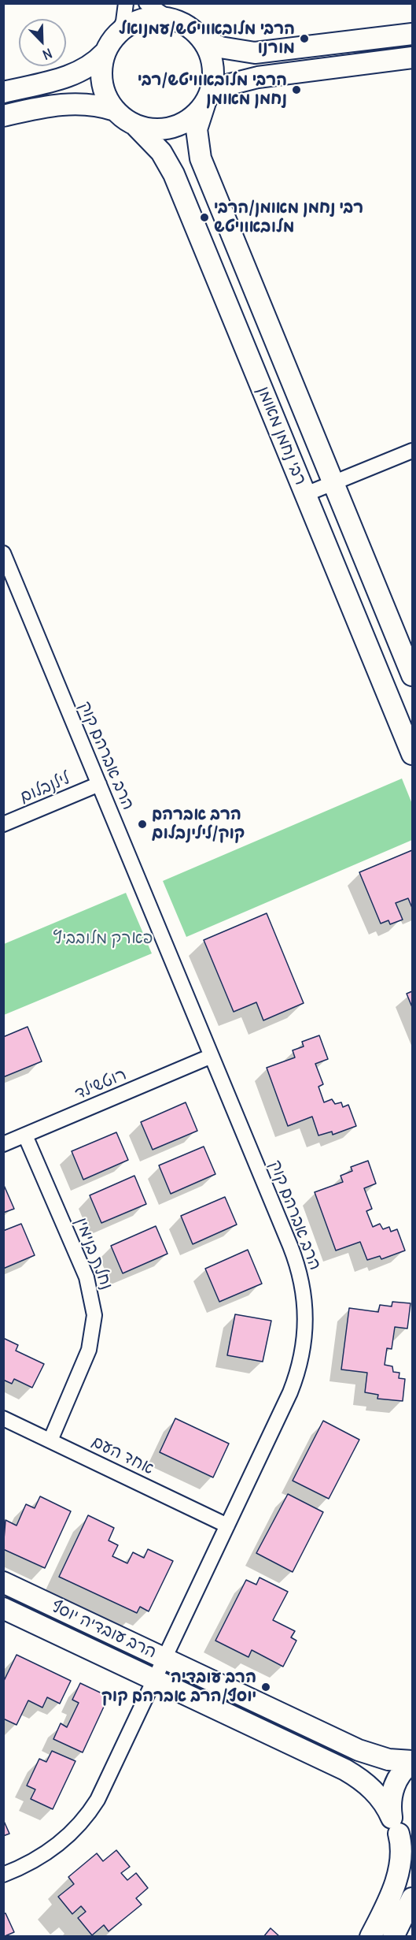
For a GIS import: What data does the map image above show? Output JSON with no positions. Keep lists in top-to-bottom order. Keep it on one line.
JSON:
{"streets":{"street":["רבי נחמן מאומן","הרב אברהם קוק","לילנבלום","רוטשילד","נחלת בנימין","אחד העם","הרב עובדיה יוסף"]},"crossings":[["הרב אברהם קוק","לילנבלום"],["הרב אברהם קוק","רוטשילד"],["הרב אברהם קוק","אחד העם"],["הרב אברהם קוק","הרב עובדיה יוסף"],["רוטשילד","נחלת בנימין"],["נחלת בנימין","אחד העם"]],"parks":["פארק מלובביץ"],"places":["הרבי מלובאוויטש/עמנואל מורנו","הרבי מלובאוויטש/רבי נחמן מאומן","רבי נחמן מאומן/הרבי מלובאוויטש","הרב אברהם קוק/לילינבלום","הרב עובדיה יוסף/הרב אברהם קוק"],"north":"bottom right"}
